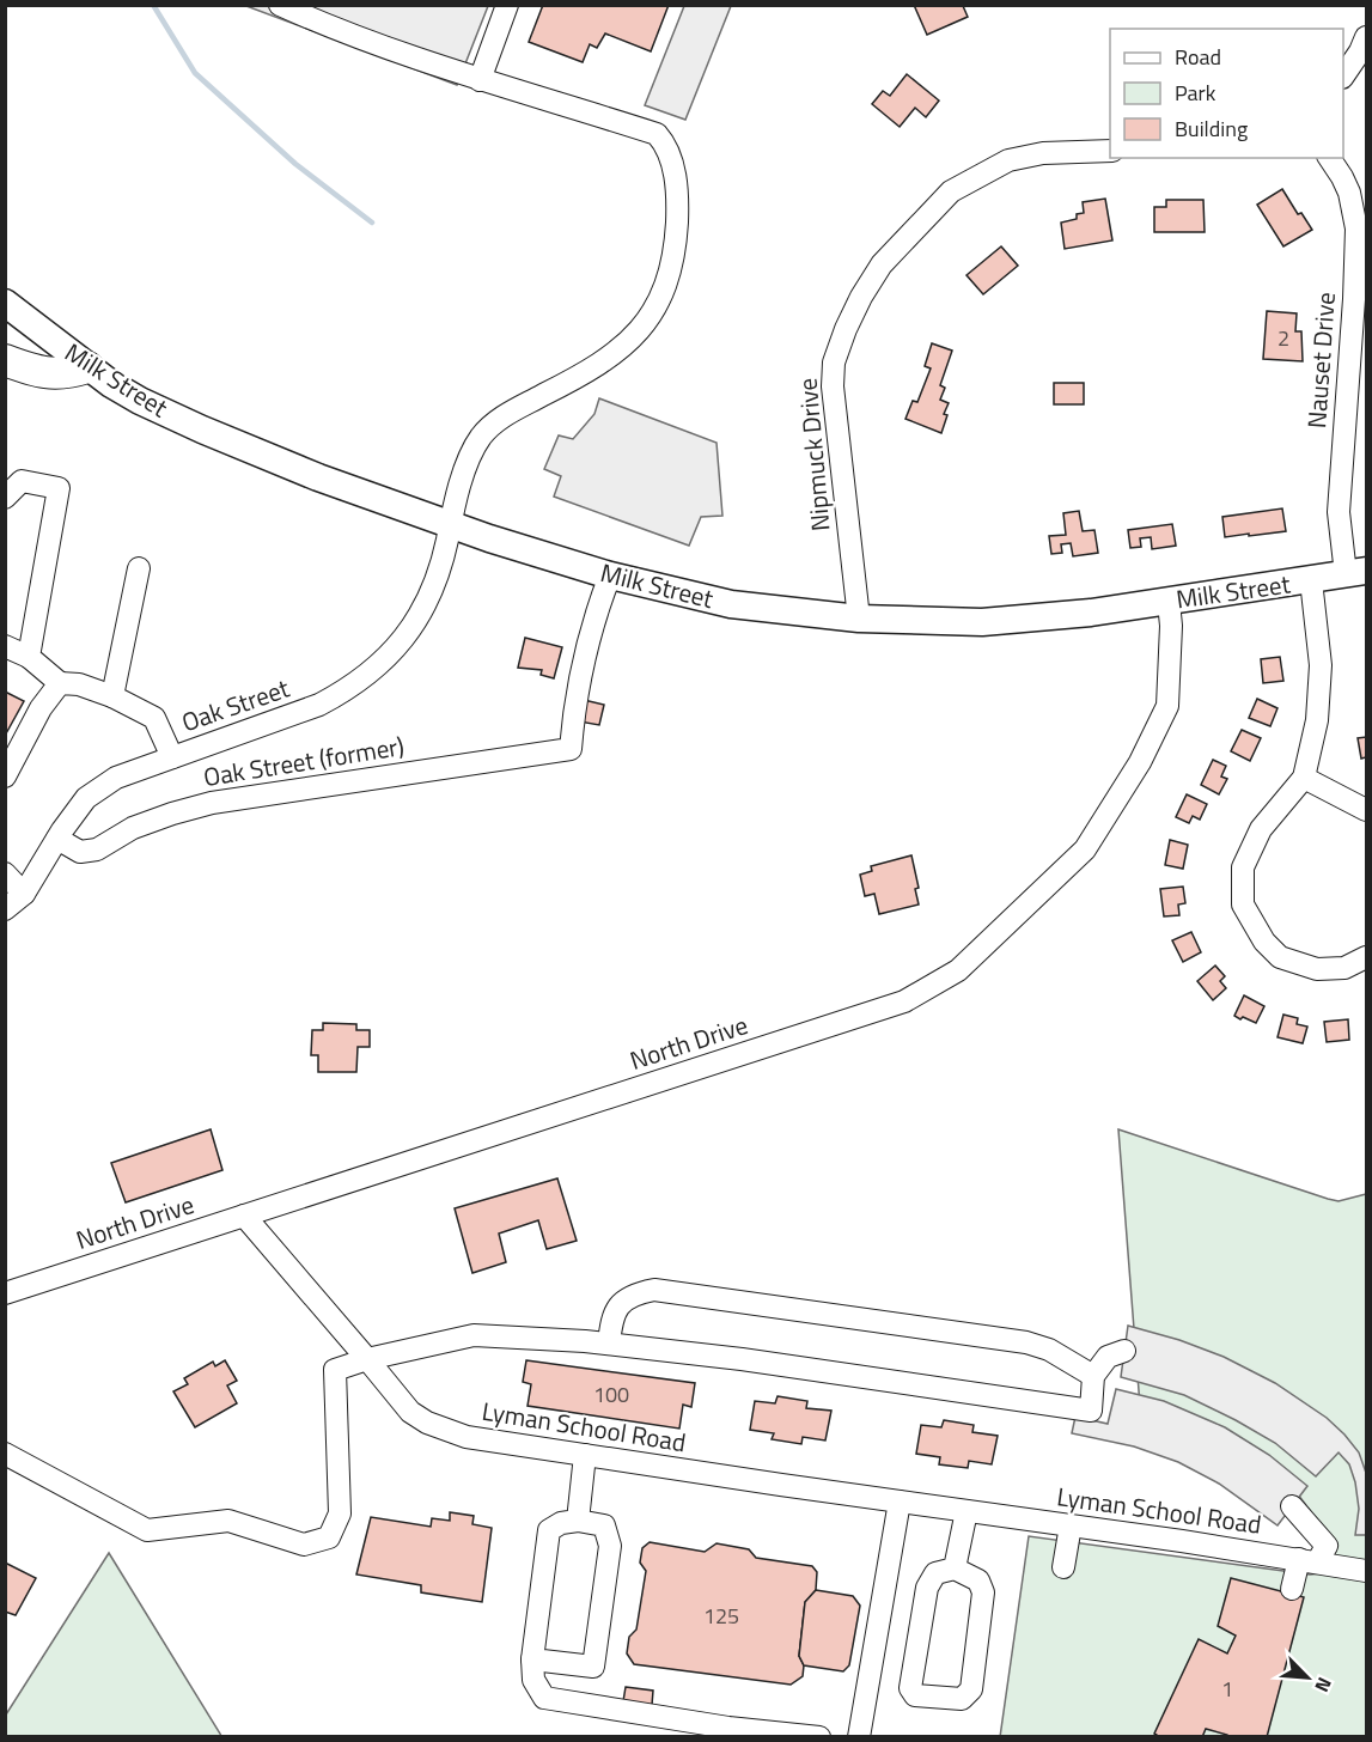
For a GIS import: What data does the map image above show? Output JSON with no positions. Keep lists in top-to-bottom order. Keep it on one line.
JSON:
{"streets":{"main road":["Milk Street"],"street":["Nauset Drive","Nipmuck Drive","Oak Street","Oak Street (former)","North Drive","Lyman School Road"]},"crossings":[["Nauset Drive","Milk Street"],["Milk Street","Nipmuck Drive"],["Milk Street","Oak Street"],["Milk Street","Oak Street (former)"],["Milk Street","North Drive"],["Oak Street","Oak Street (former)"],["North Drive","Lyman School Road"]],"house_numbers":["2","100","125","1"],"legend":["Road","Park","Building"],"north":"bottom right"}
